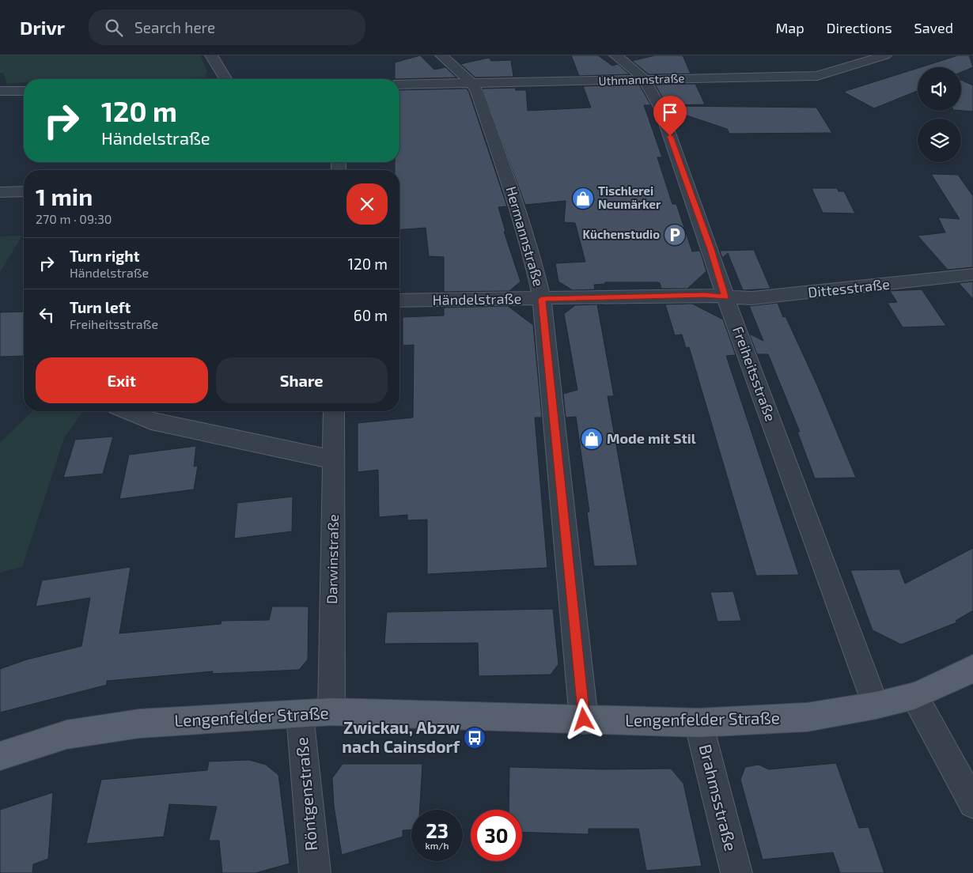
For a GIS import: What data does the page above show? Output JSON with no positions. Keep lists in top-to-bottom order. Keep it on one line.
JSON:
{"streets":{"main road":["Lengenfelder Straße"],"street":["Uthmannstraße","Hermannstraße","Dittesstraße","Händelstraße","Freiheitsstraße","Darwinstraße","Röntgenstraße","Brahmsstraße"]},"crossings":[["Uthmannstraße","Hermannstraße"],["Uthmannstraße","Freiheitsstraße"],["Hermannstraße","Händelstraße"],["Hermannstraße","Lengenfelder Straße"],["Dittesstraße","Händelstraße"],["Dittesstraße","Freiheitsstraße"],["Händelstraße","Freiheitsstraße"],["Freiheitsstraße","Lengenfelder Straße"],["Darwinstraße","Lengenfelder Straße"],["Lengenfelder Straße","Röntgenstraße"],["Lengenfelder Straße","Brahmsstraße"]],"places":{"shop":["Tischlerei Neumärker","Mode mit Stil"],"parking":["Küchenstudio"],"bus stop":["Zwickau, Abzw nach Cainsdorf"]},"page":{"header":"Drivr","search":"Search here","nav":["Map","Directions","Saved"],"turn":["120 m","Händelstraße"],"heading":["1 min","270 m · 09:30"],"list":[{"name":"Turn right","note":"Händelstraße","value":"120 m"},{"name":"Turn left","note":"Freiheitsstraße","value":"60 m"}],"buttons":["Exit","Share"],"speed":"23 km/h","limit":"30"}}
